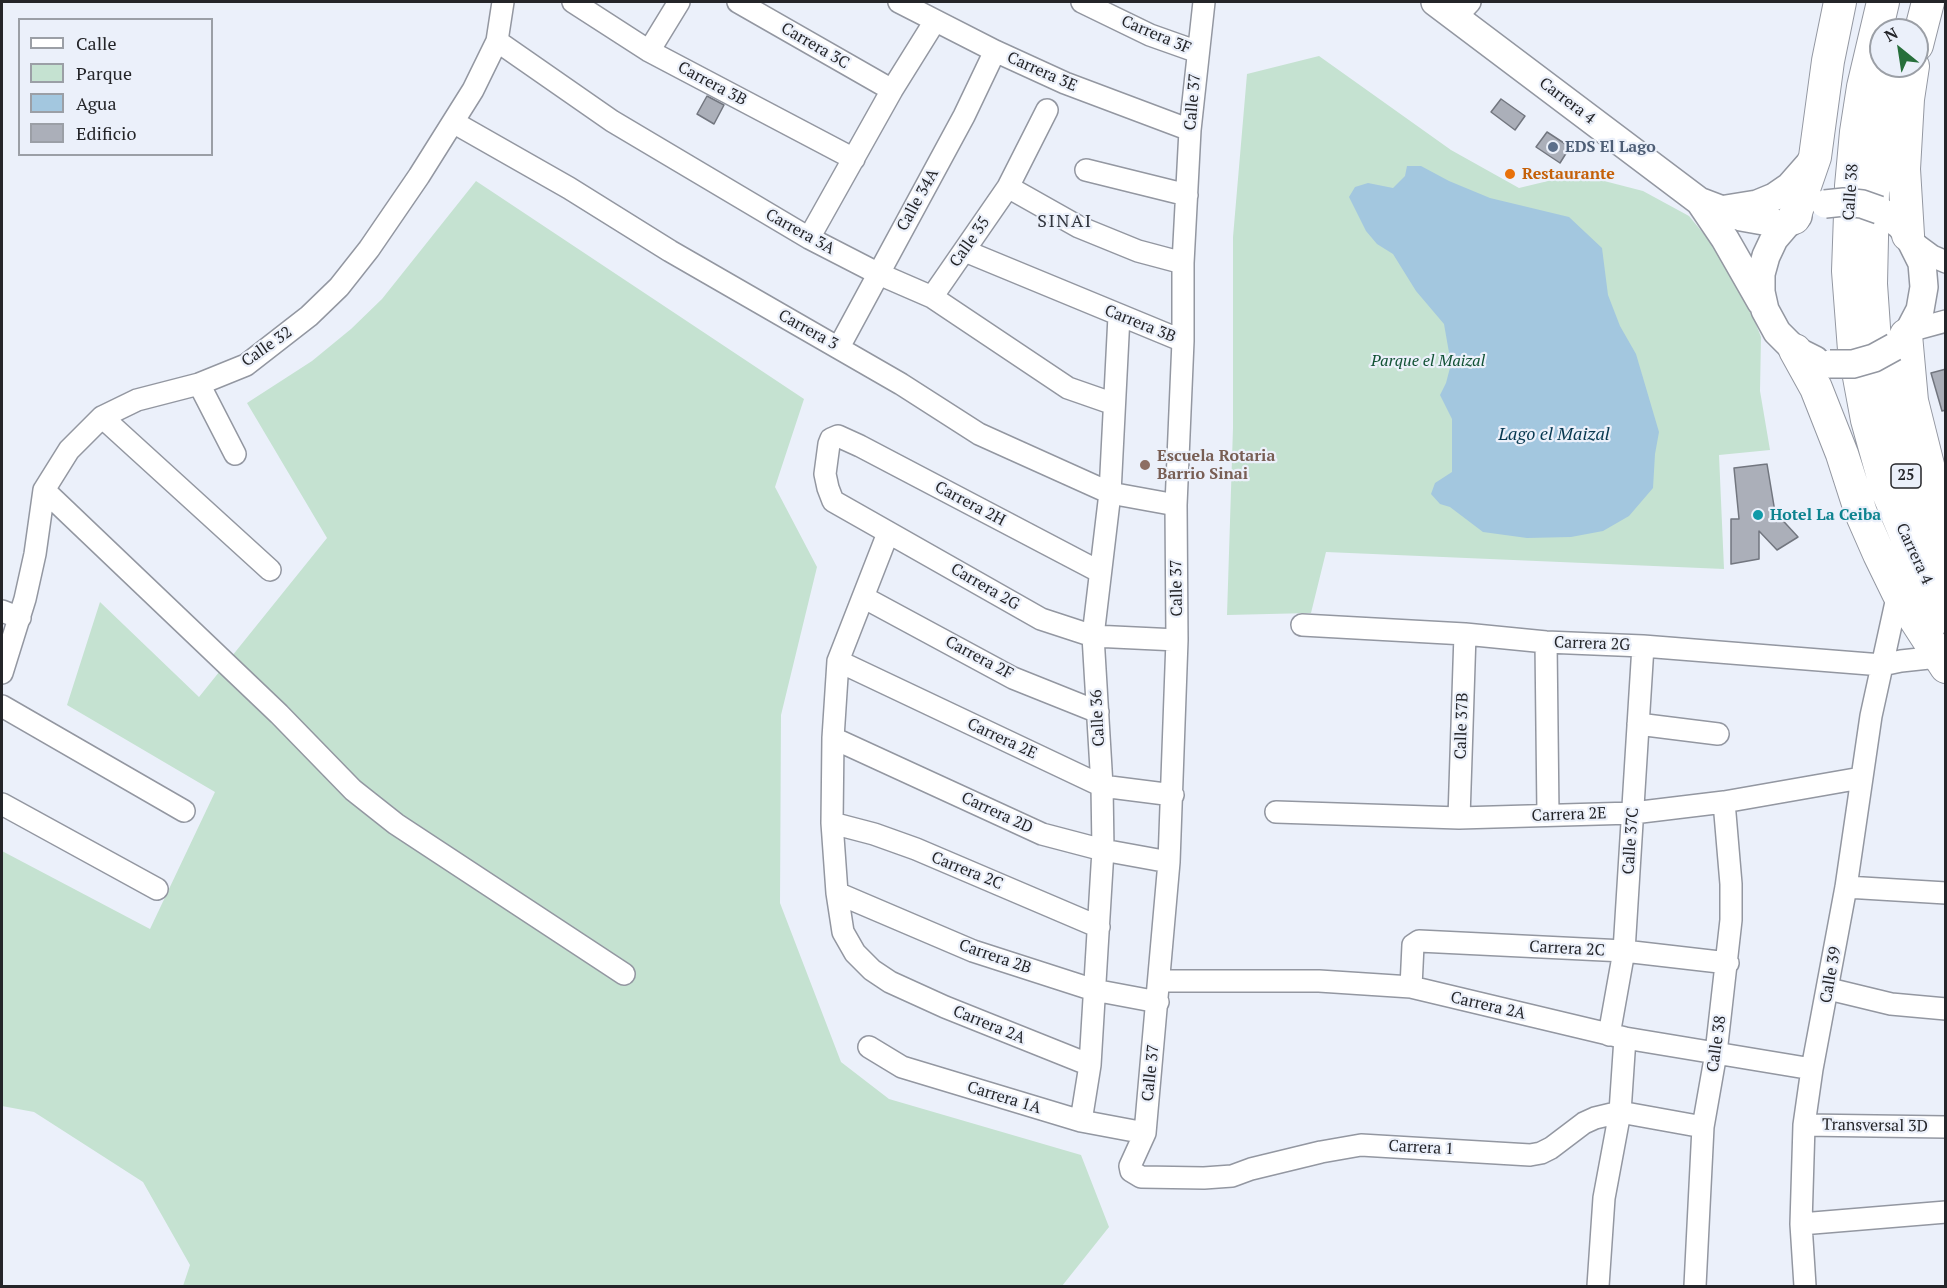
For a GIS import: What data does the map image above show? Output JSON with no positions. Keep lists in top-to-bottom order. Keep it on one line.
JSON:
{"streets":{"highway":["Carrera 4","Calle 38","25"],"street":["Carrera 3F","Carrera 3C","Carrera 3E","Carrera 3B","Calle 37","Calle 34A","Carrera 3A","Calle 35","Carrera 3","Calle 32","Carrera 2H","Carrera 2G","Carrera 2F","Calle 36","Calle 37B","Carrera 2E","Carrera 2D","Calle 37C","Carrera 2C","Carrera 2B","Calle 39","Carrera 2A","Carrera 1A","Transversal 3D","Carrera 1"]},"crossings":[["Carrera 3F","Calle 37"],["Carrera 3E","Calle 37"],["Carrera 3E","Calle 34A"],["Carrera 3B","Calle 37"],["Carrera 3B","Calle 35"],["Carrera 3B","Calle 36"],["Carrera 4","Calle 38"],["Calle 37","Carrera 3"],["Calle 37","Carrera 2G"],["Calle 37","Carrera 2E"],["Calle 37","Carrera 2D"],["Calle 37","Carrera 2B"],["Calle 37","Carrera 2A"],["Calle 37","Carrera 1A"],["Calle 37","Carrera 1"],["Calle 38","Carrera 2E"],["Calle 38","Carrera 2C"],["Calle 38","Carrera 2A"],["Calle 38","Carrera 1"],["Calle 34A","Carrera 3A"],["Calle 34A","Carrera 3"],["Carrera 3A","Calle 35"],["Carrera 3A","Calle 32"],["Carrera 3A","Calle 36"],["Carrera 3","Calle 32"],["Carrera 3","Calle 36"],["Carrera 2H","Carrera 2G"],["Carrera 2H","Calle 36"],["Carrera 2G","Calle 36"],["Carrera 2G","Calle 37B"],["Carrera 2G","Calle 37C"],["Carrera 2G","Calle 39"],["Carrera 2G","Carrera 2A"],["Carrera 2F","Calle 36"],["Carrera 2F","Carrera 2A"],["Calle 36","Carrera 2E"],["Calle 36","Carrera 2D"],["Calle 36","Carrera 2C"],["Calle 36","Carrera 2B"],["Calle 36","Carrera 2A"],["Calle 36","Carrera 1A"],["Calle 37B","Carrera 2E"],["Carrera 2E","Calle 37C"],["Carrera 2E","Calle 39"],["Carrera 2E","Carrera 2A"],["Carrera 2D","Carrera 2A"],["Calle 37C","Carrera 2C"],["Calle 37C","Carrera 2A"],["Calle 37C","Carrera 1"],["Carrera 2C","Carrera 2A"],["Carrera 2B","Carrera 2A"],["Calle 39","Carrera 2A"],["Calle 39","Transversal 3D"]],"districts":["SINAI"],"water":["Lago el Maizal"],"parks":["Parque el Maizal"],"places":["EDS El Lago","Restaurante","Escuela Rotaria Barrio Sinai","Hotel La Ceiba"],"legend":["Calle","Parque","Agua","Edificio"],"north":"top left"}
